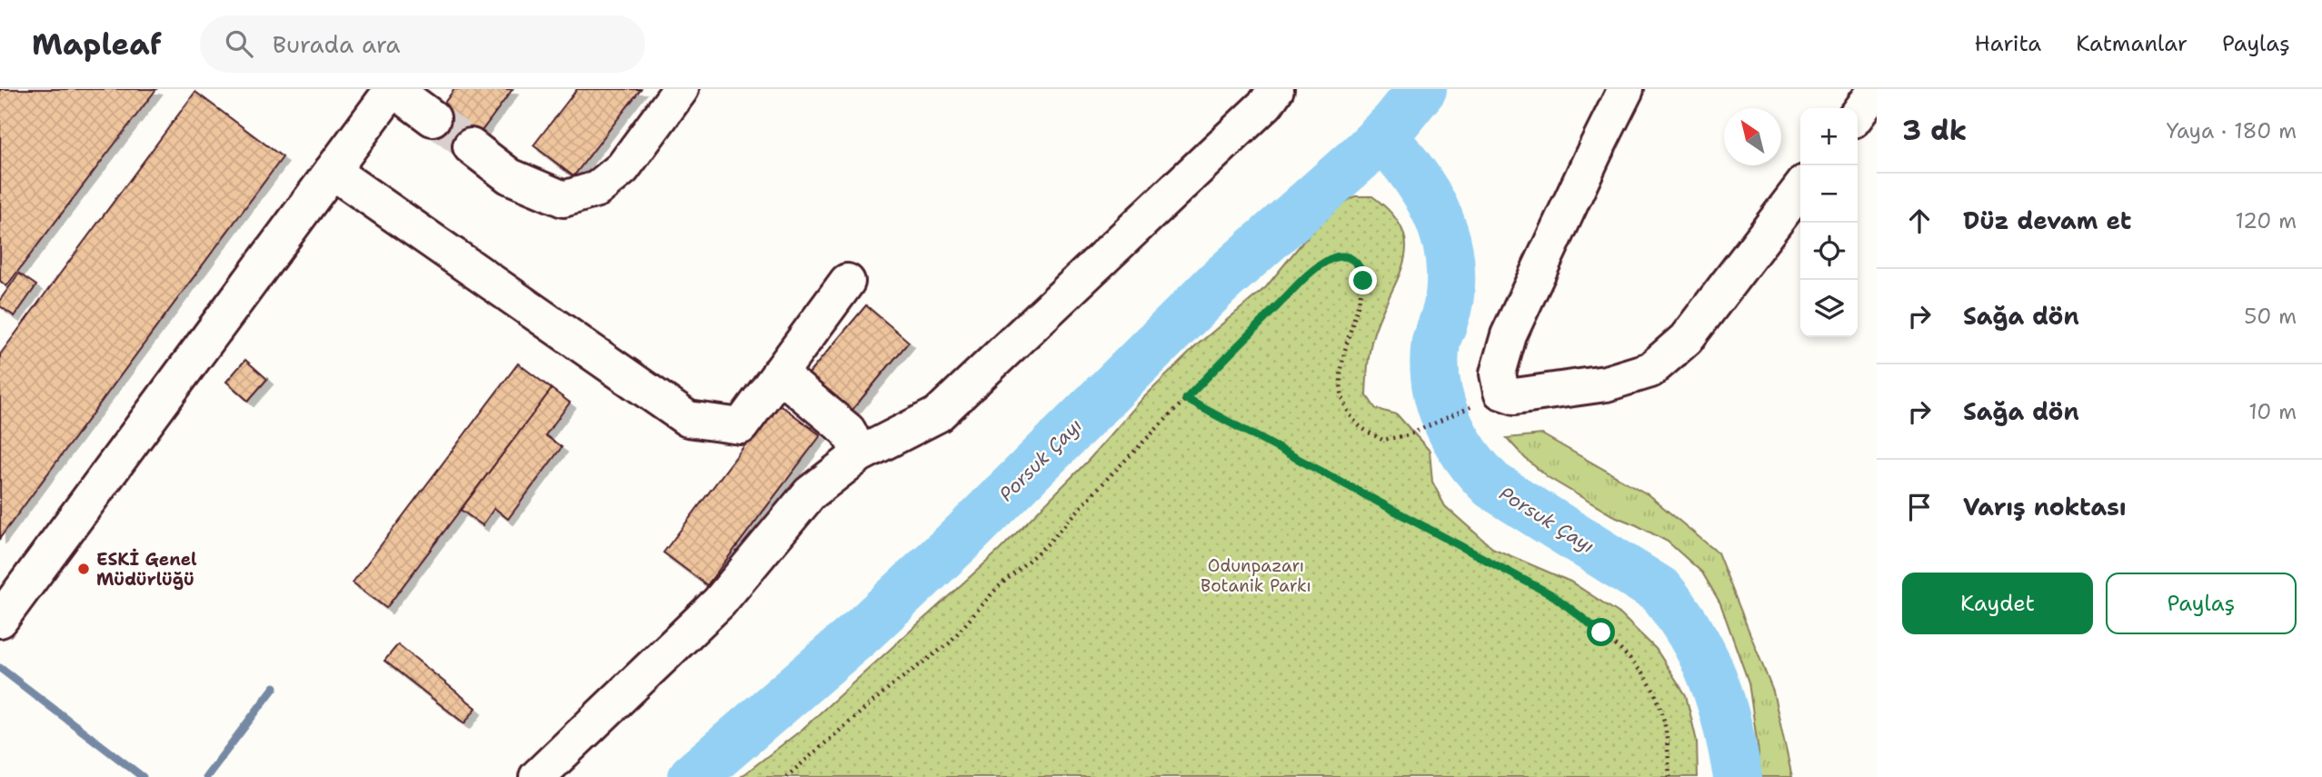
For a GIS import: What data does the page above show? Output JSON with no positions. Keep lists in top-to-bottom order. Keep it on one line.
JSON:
{"water":["Porsuk Çayı"],"parks":["Odunpazarı Botanik Parkı"],"places":["ESKİ Genel Müdürlüğü"],"north":"top left","page":{"header":"Mapleaf","search":"Burada ara","nav":["Harita","Katmanlar","Paylaş"],"heading":["3 dk","Yaya · 180 m"],"map_buttons":["+","−"],"list":[["Düz devam et","120 m"],["Sağa dön","50 m"],["Sağa dön","10 m"],"Varış noktası"],"buttons":["Kaydet","Paylaş"]}}
